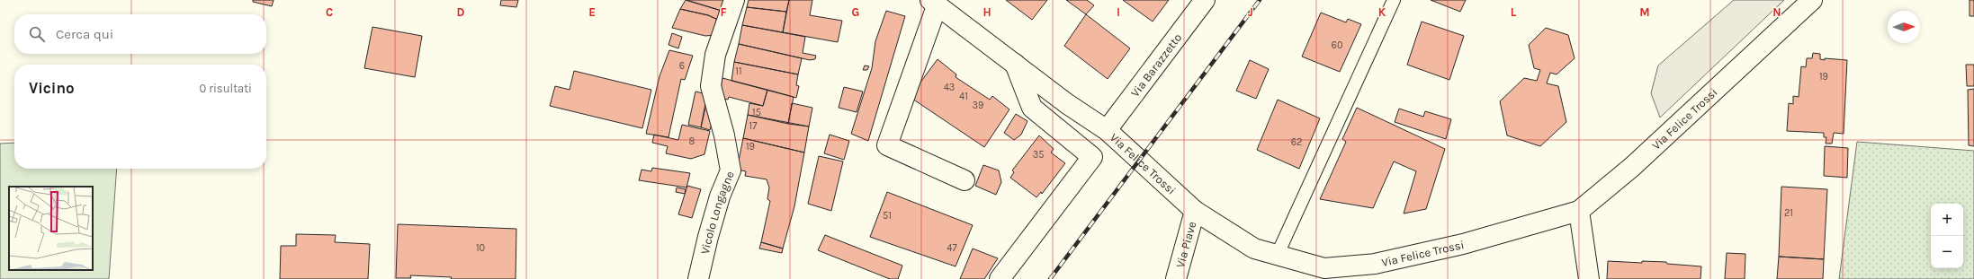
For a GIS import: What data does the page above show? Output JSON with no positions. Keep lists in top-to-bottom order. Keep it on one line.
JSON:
{"streets":{"street":["Via Barazzetto","Via Felice Trossi","Vicolo Longagne","Via Piave"]},"crossings":[["Via Barazzetto","Via Felice Trossi"],["Via Felice Trossi","Via Piave"]],"house_numbers":["60","6","11","19","43","41","39","15","17","8","62","19","35","21","51","10","47"],"north":"right","page":{"search":"Cerca qui","heading":["Vicino","0 risultati"],"map_buttons":["+","−"]},"grid":{"columns":["C","D","E","F","G","H","I","J","K","L","M","N"]}}
